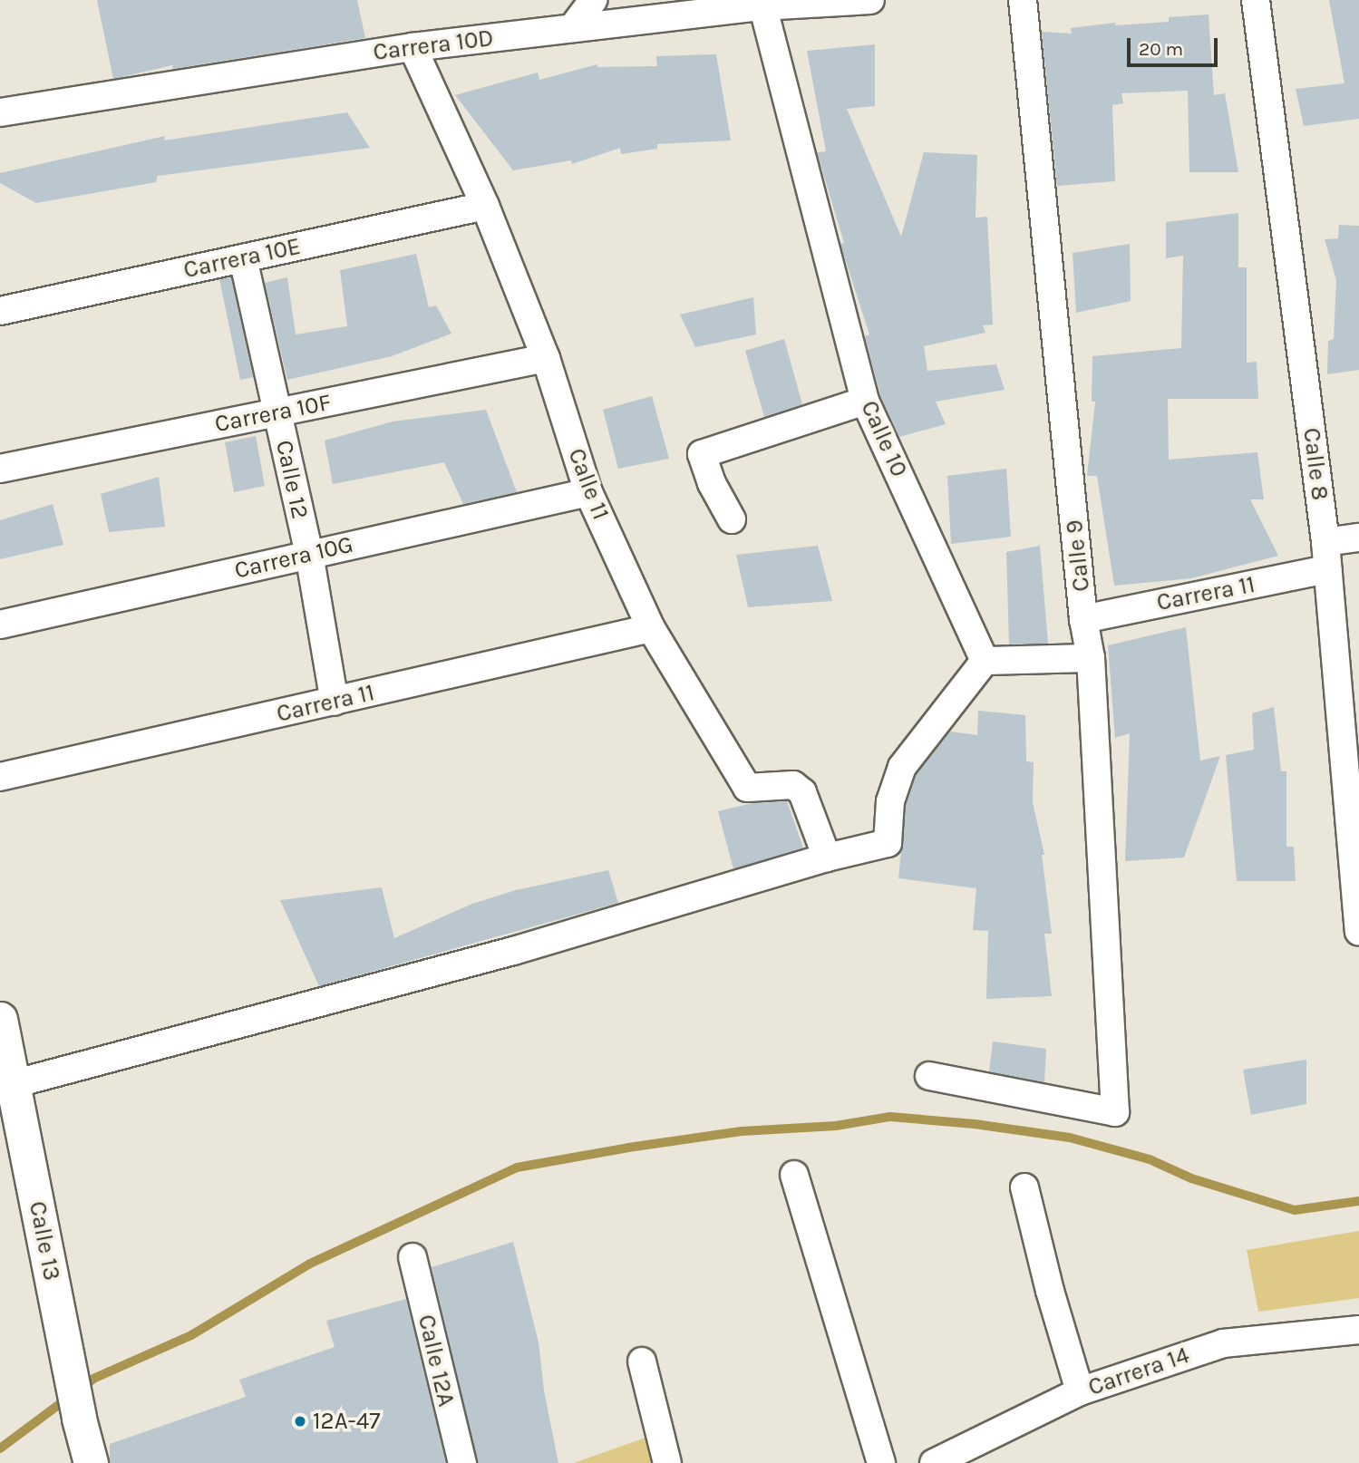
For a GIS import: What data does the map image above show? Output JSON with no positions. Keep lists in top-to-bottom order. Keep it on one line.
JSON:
{"streets":{"street":["Carrera 10D","Carrera 10E","Carrera 10F","Calle 10","Calle 8","Calle 12","Calle 11","Calle 9","Carrera 10G","Carrera 11","Calle 13","Calle 12A","Carrera 14"]},"crossings":[["Carrera 10D","Calle 10"],["Carrera 10D","Calle 11"],["Carrera 10E","Calle 12"],["Carrera 10E","Calle 11"],["Carrera 10F","Calle 12"],["Carrera 10F","Calle 11"],["Calle 8","Carrera 11"],["Calle 12","Carrera 10G"],["Calle 12","Carrera 11"],["Calle 11","Carrera 10G"],["Calle 11","Carrera 11"],["Calle 9","Carrera 11"]],"places":["12A-47"],"scale_bar":"20 m"}
